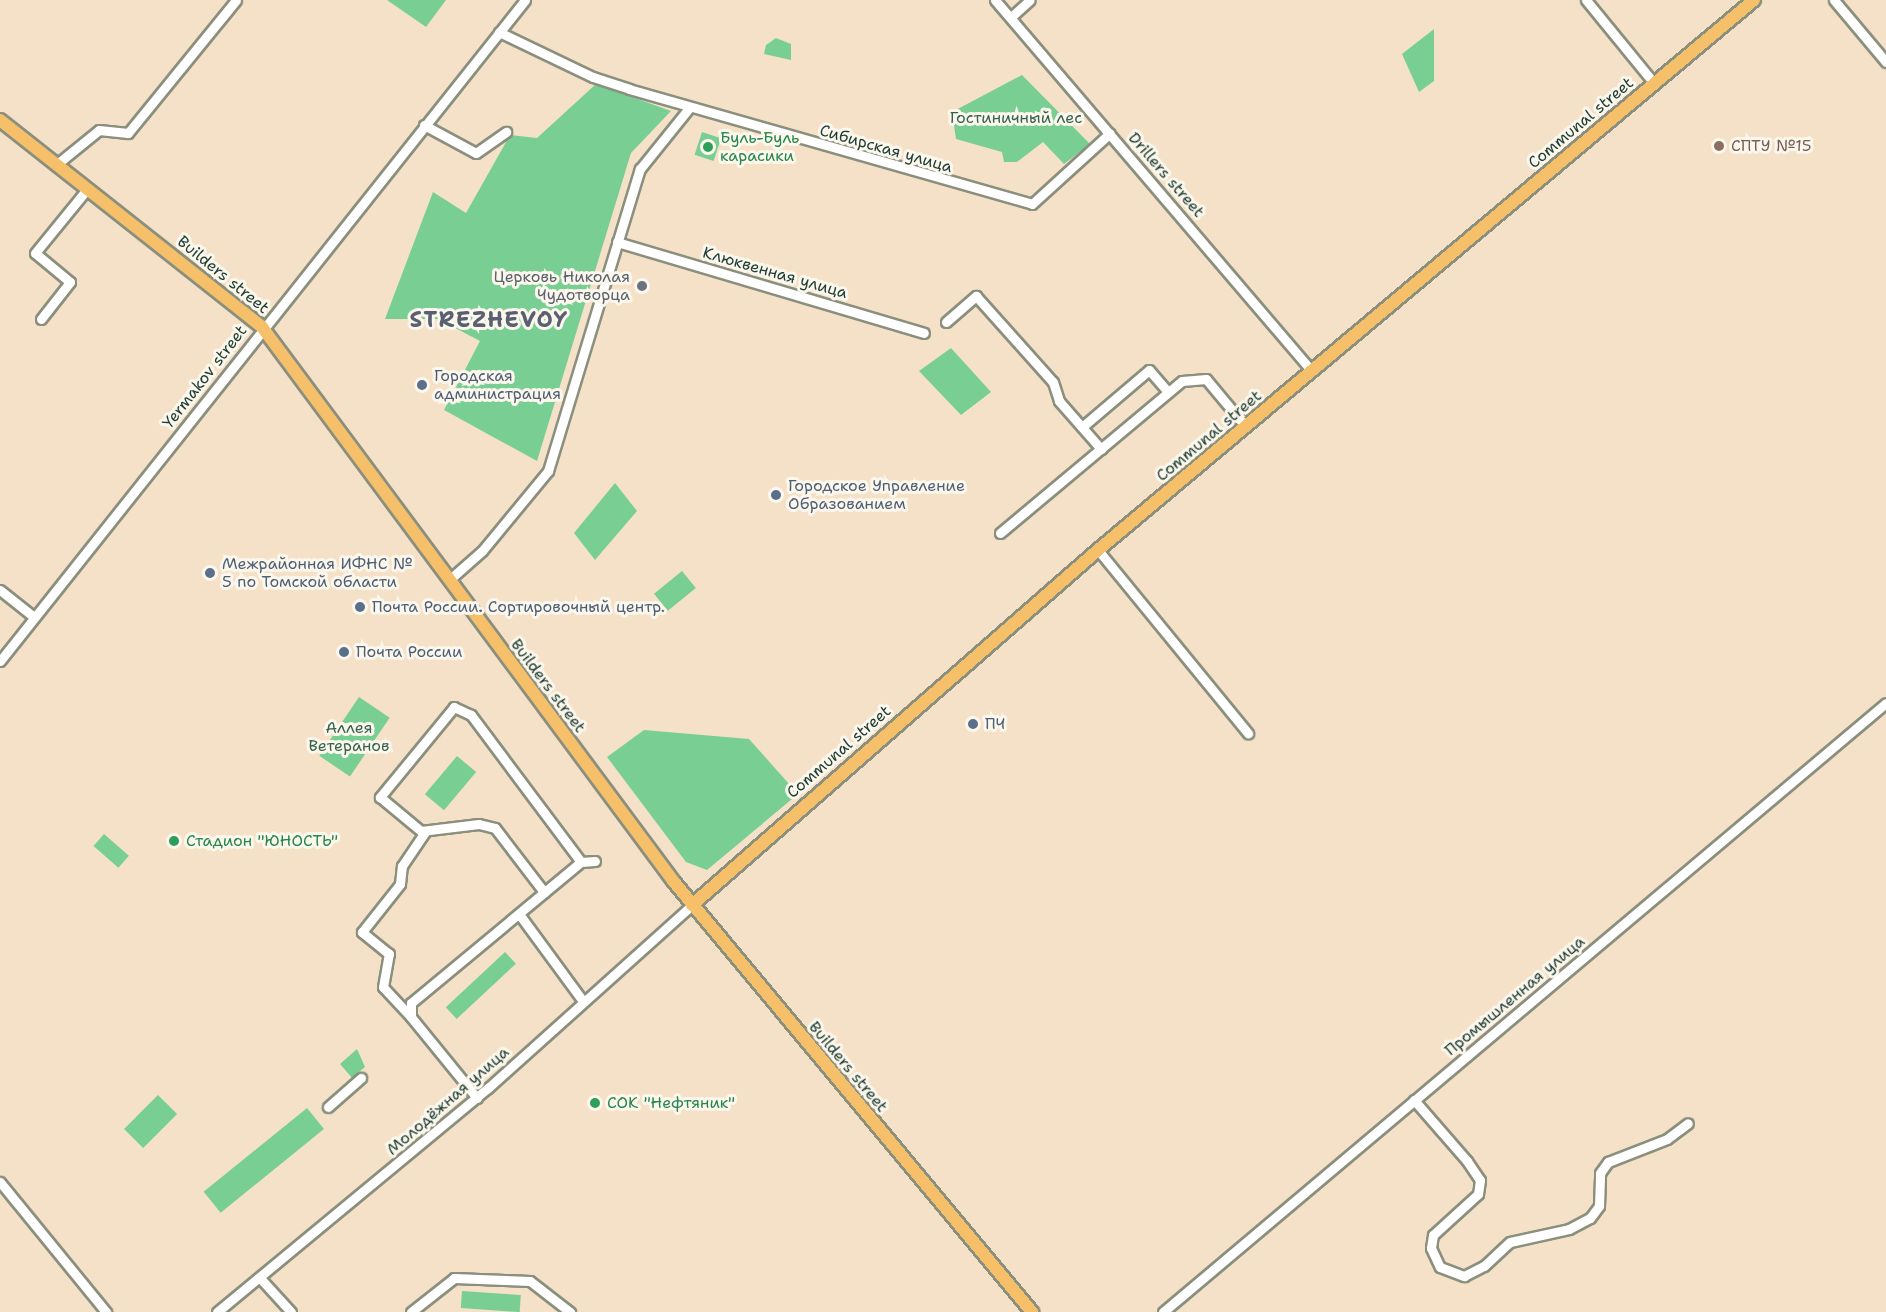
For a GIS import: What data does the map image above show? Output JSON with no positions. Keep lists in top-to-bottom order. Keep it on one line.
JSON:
{"streets":{"main road":["Communal street","Builders street"],"street":["Сибирская улица","Drillers street","Клюквенная улица","Yermakov street","Промышленная улица","Молодёжная улица"]},"crossings":[["Communal street","Drillers street"],["Communal street","Builders street"],["Communal street","Молодёжная улица"],["Сибирская улица","Drillers street"],["Сибирская улица","Yermakov street"],["Builders street","Yermakov street"],["Builders street","Молодёжная улица"]],"districts":["STREZHEVOY"],"parks":["Гостиничный лес","Аллея Ветеранов"],"places":["СПТУ №15","Буль-Буль карасики","Церковь Николая Чудотворца","Городская администрация","Городское Управление Образованием","Межрайонная ИФНС № 5 по Томской области","Почта России. Сортировочный центр.","Почта России","ПЧ","Стадион \"ЮНОСТЬ\"","СОК \"Нефтяник\""]}
